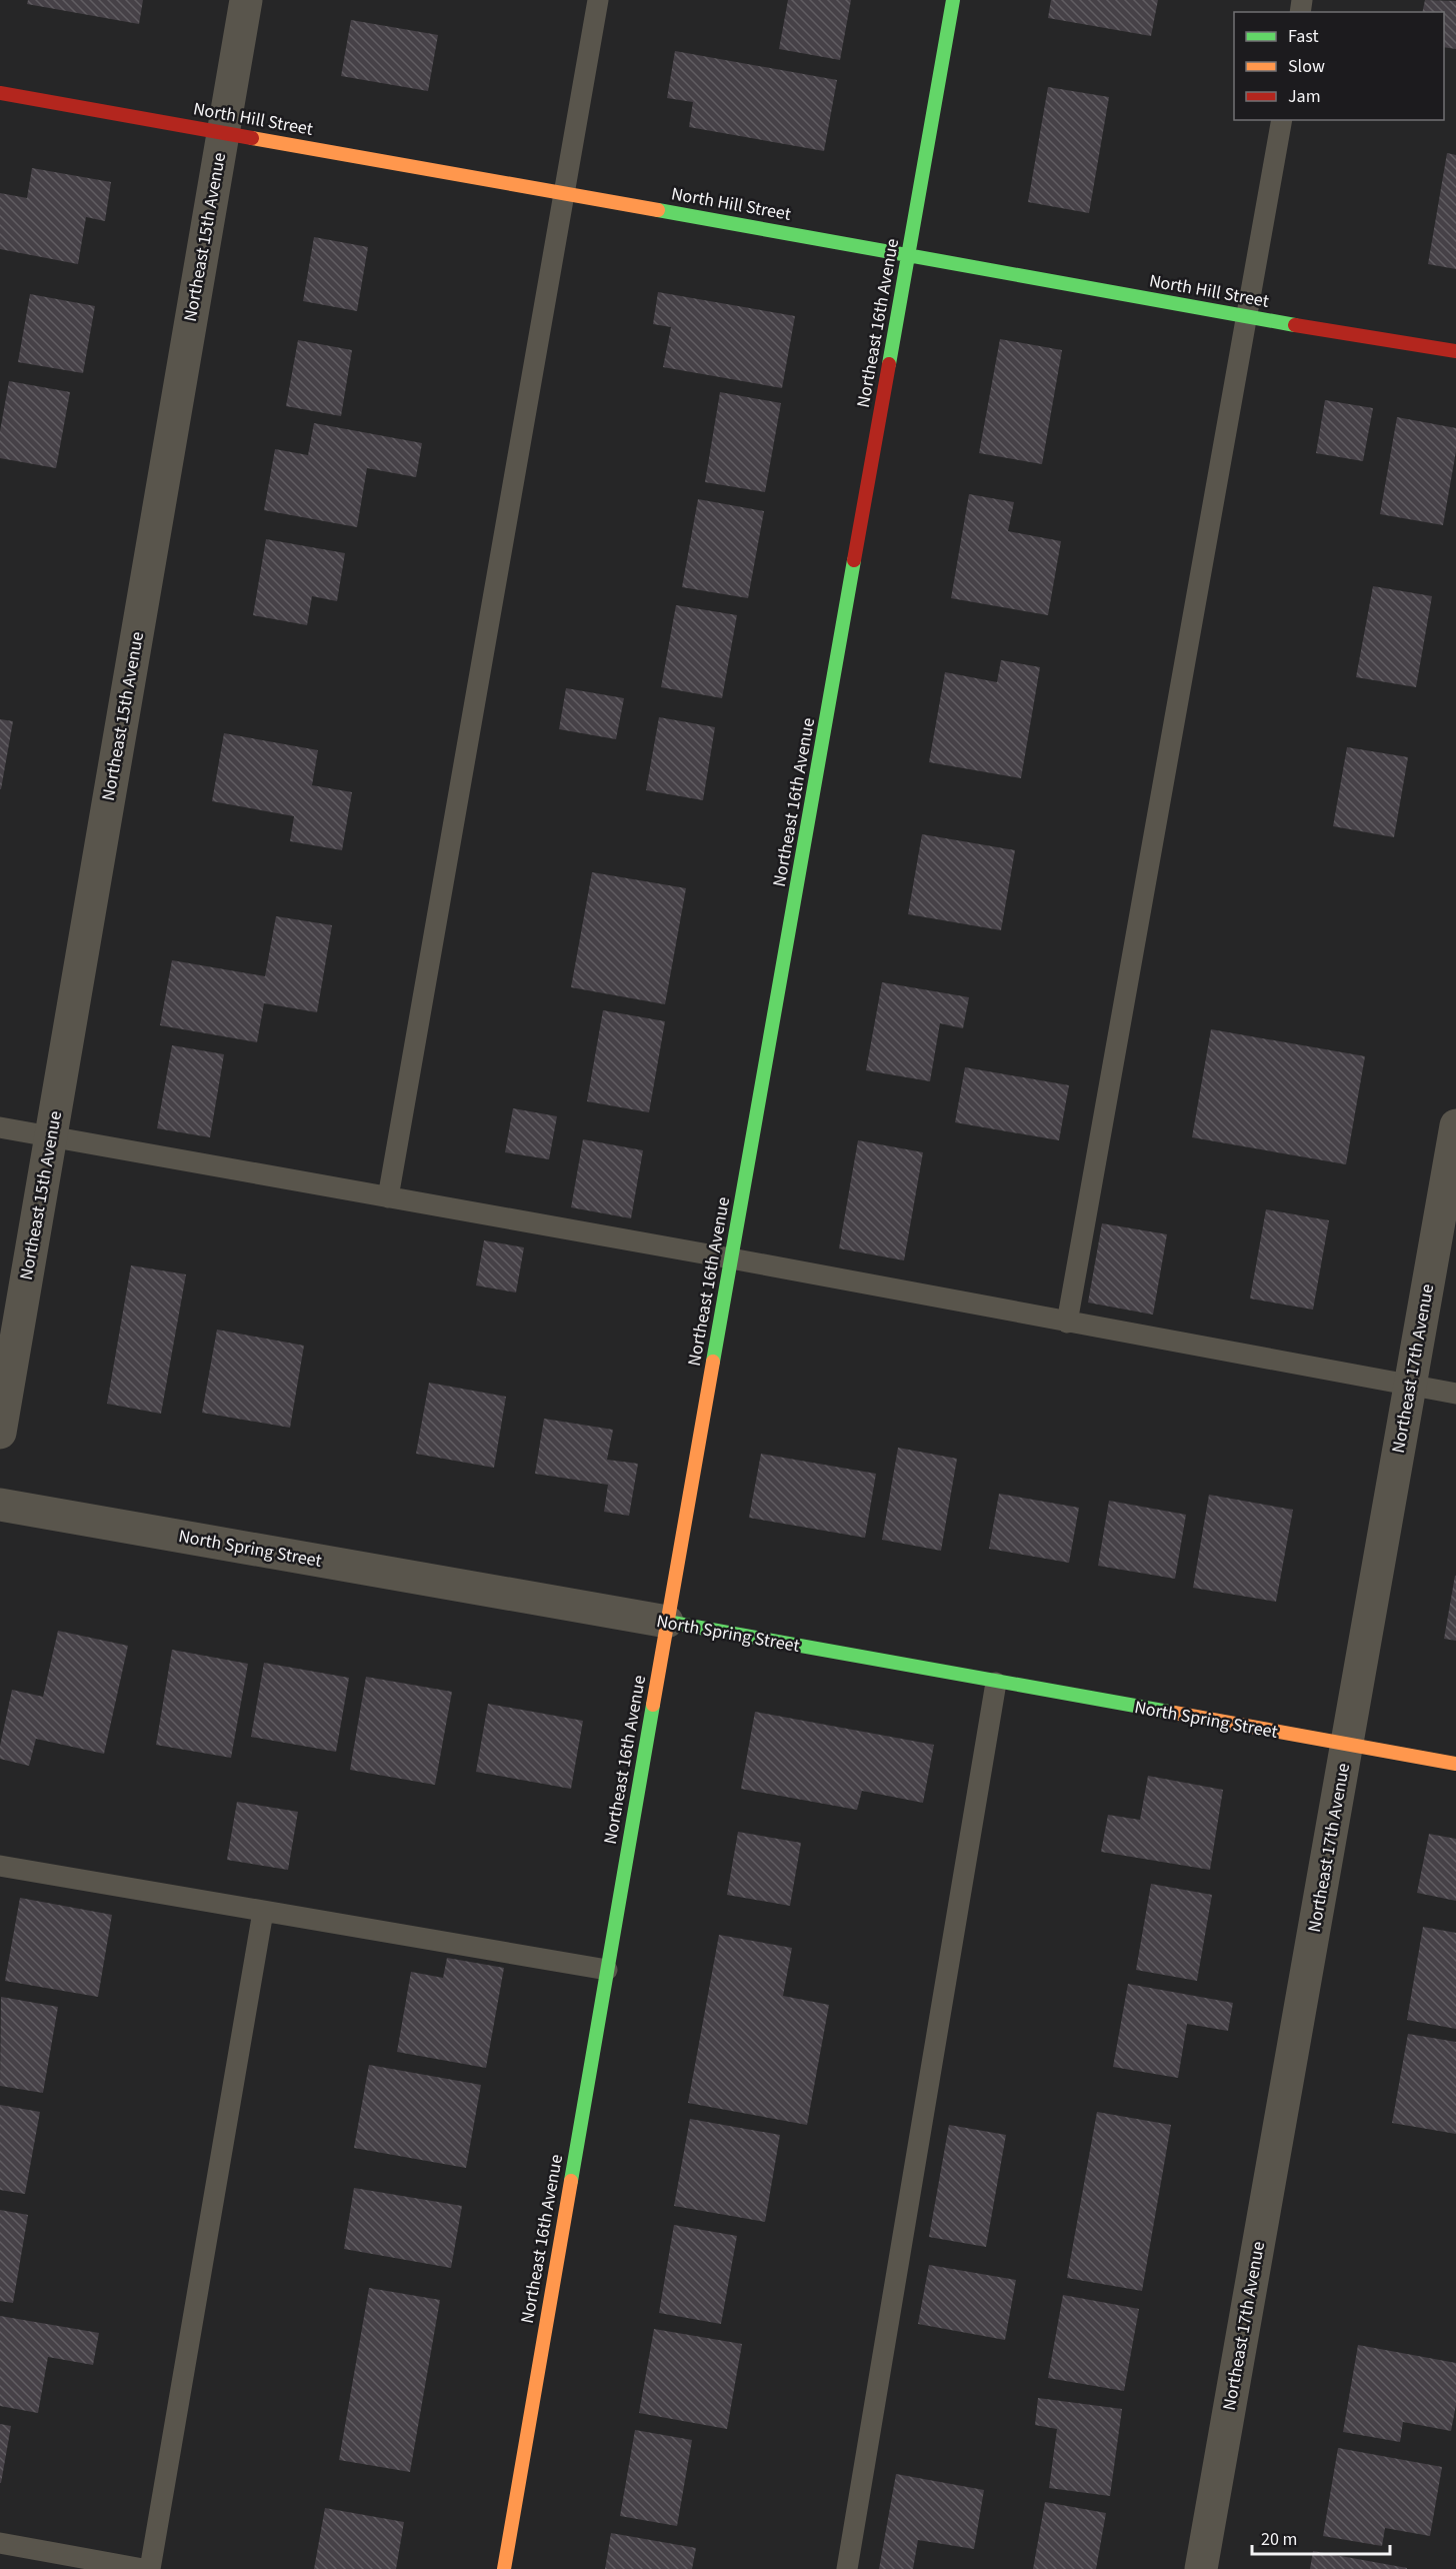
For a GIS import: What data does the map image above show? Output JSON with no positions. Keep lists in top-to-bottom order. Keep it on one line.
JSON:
{"streets":{"street":["North Hill Street","Northeast 15th Avenue","Northeast 16th Avenue","Northeast 17th Avenue","North Spring Street"]},"crossings":[["North Hill Street","Northeast 15th Avenue"],["North Hill Street","Northeast 16th Avenue"],["Northeast 16th Avenue","North Spring Street"],["Northeast 17th Avenue","North Spring Street"]],"legend":["Fast","Slow","Jam"],"scale_bar":"20 m"}
